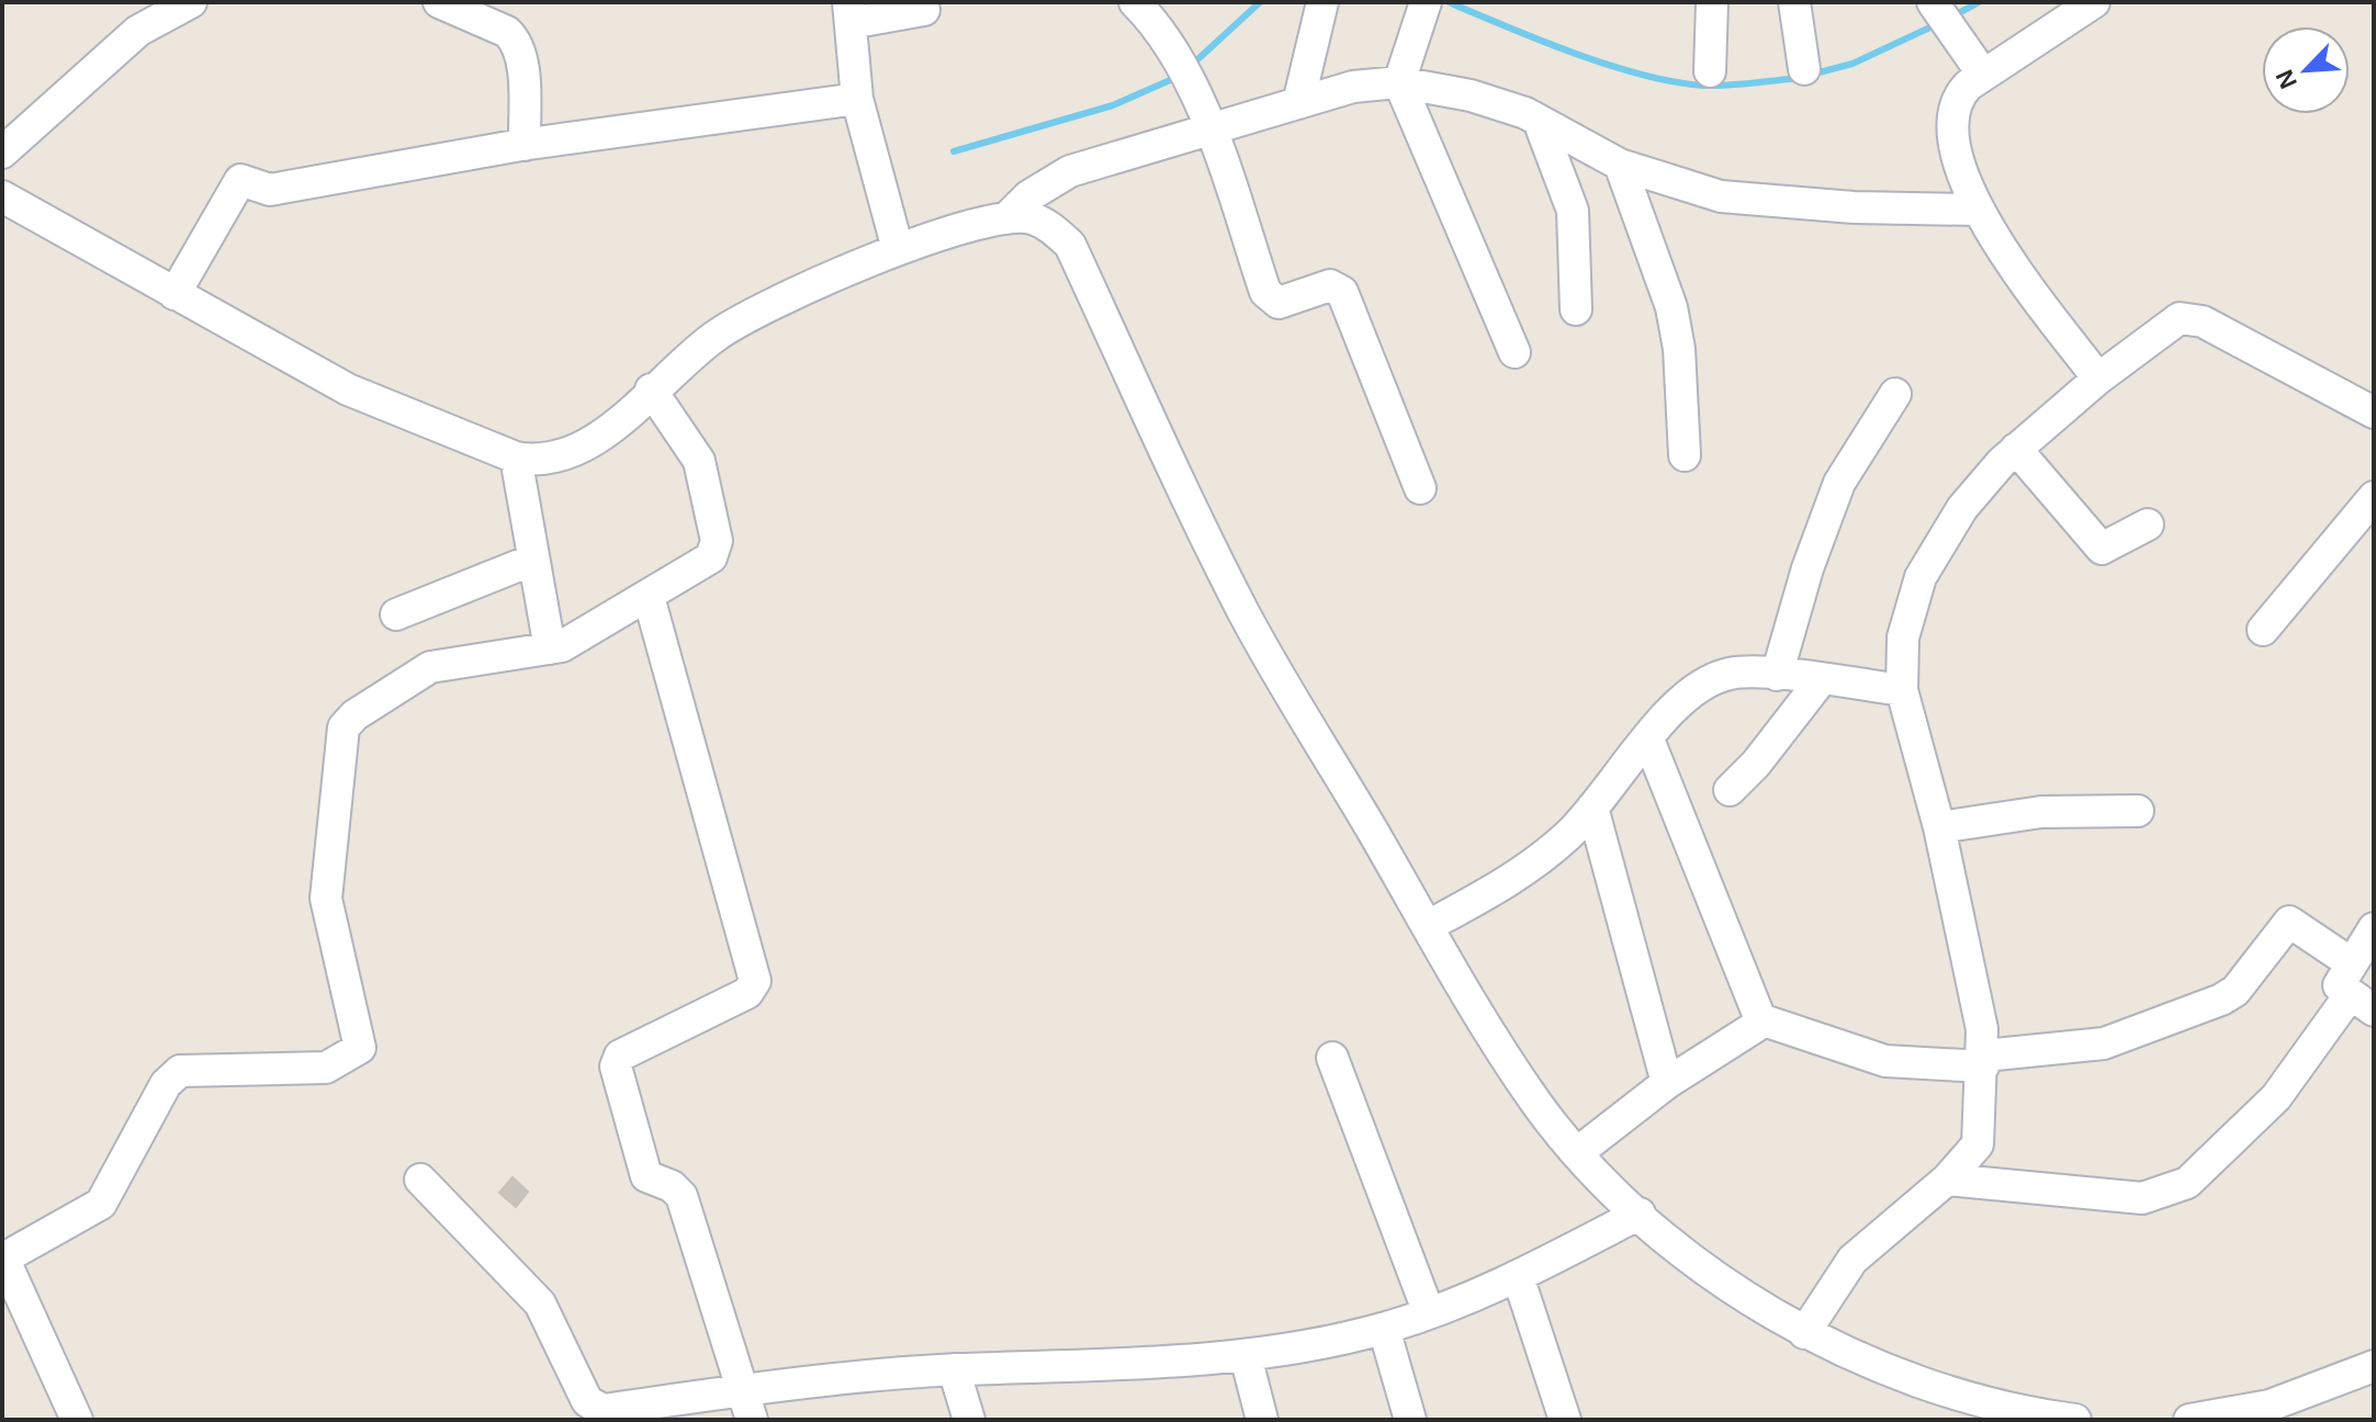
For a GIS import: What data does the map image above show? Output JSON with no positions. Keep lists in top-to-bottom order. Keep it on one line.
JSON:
{"north":"bottom left"}
